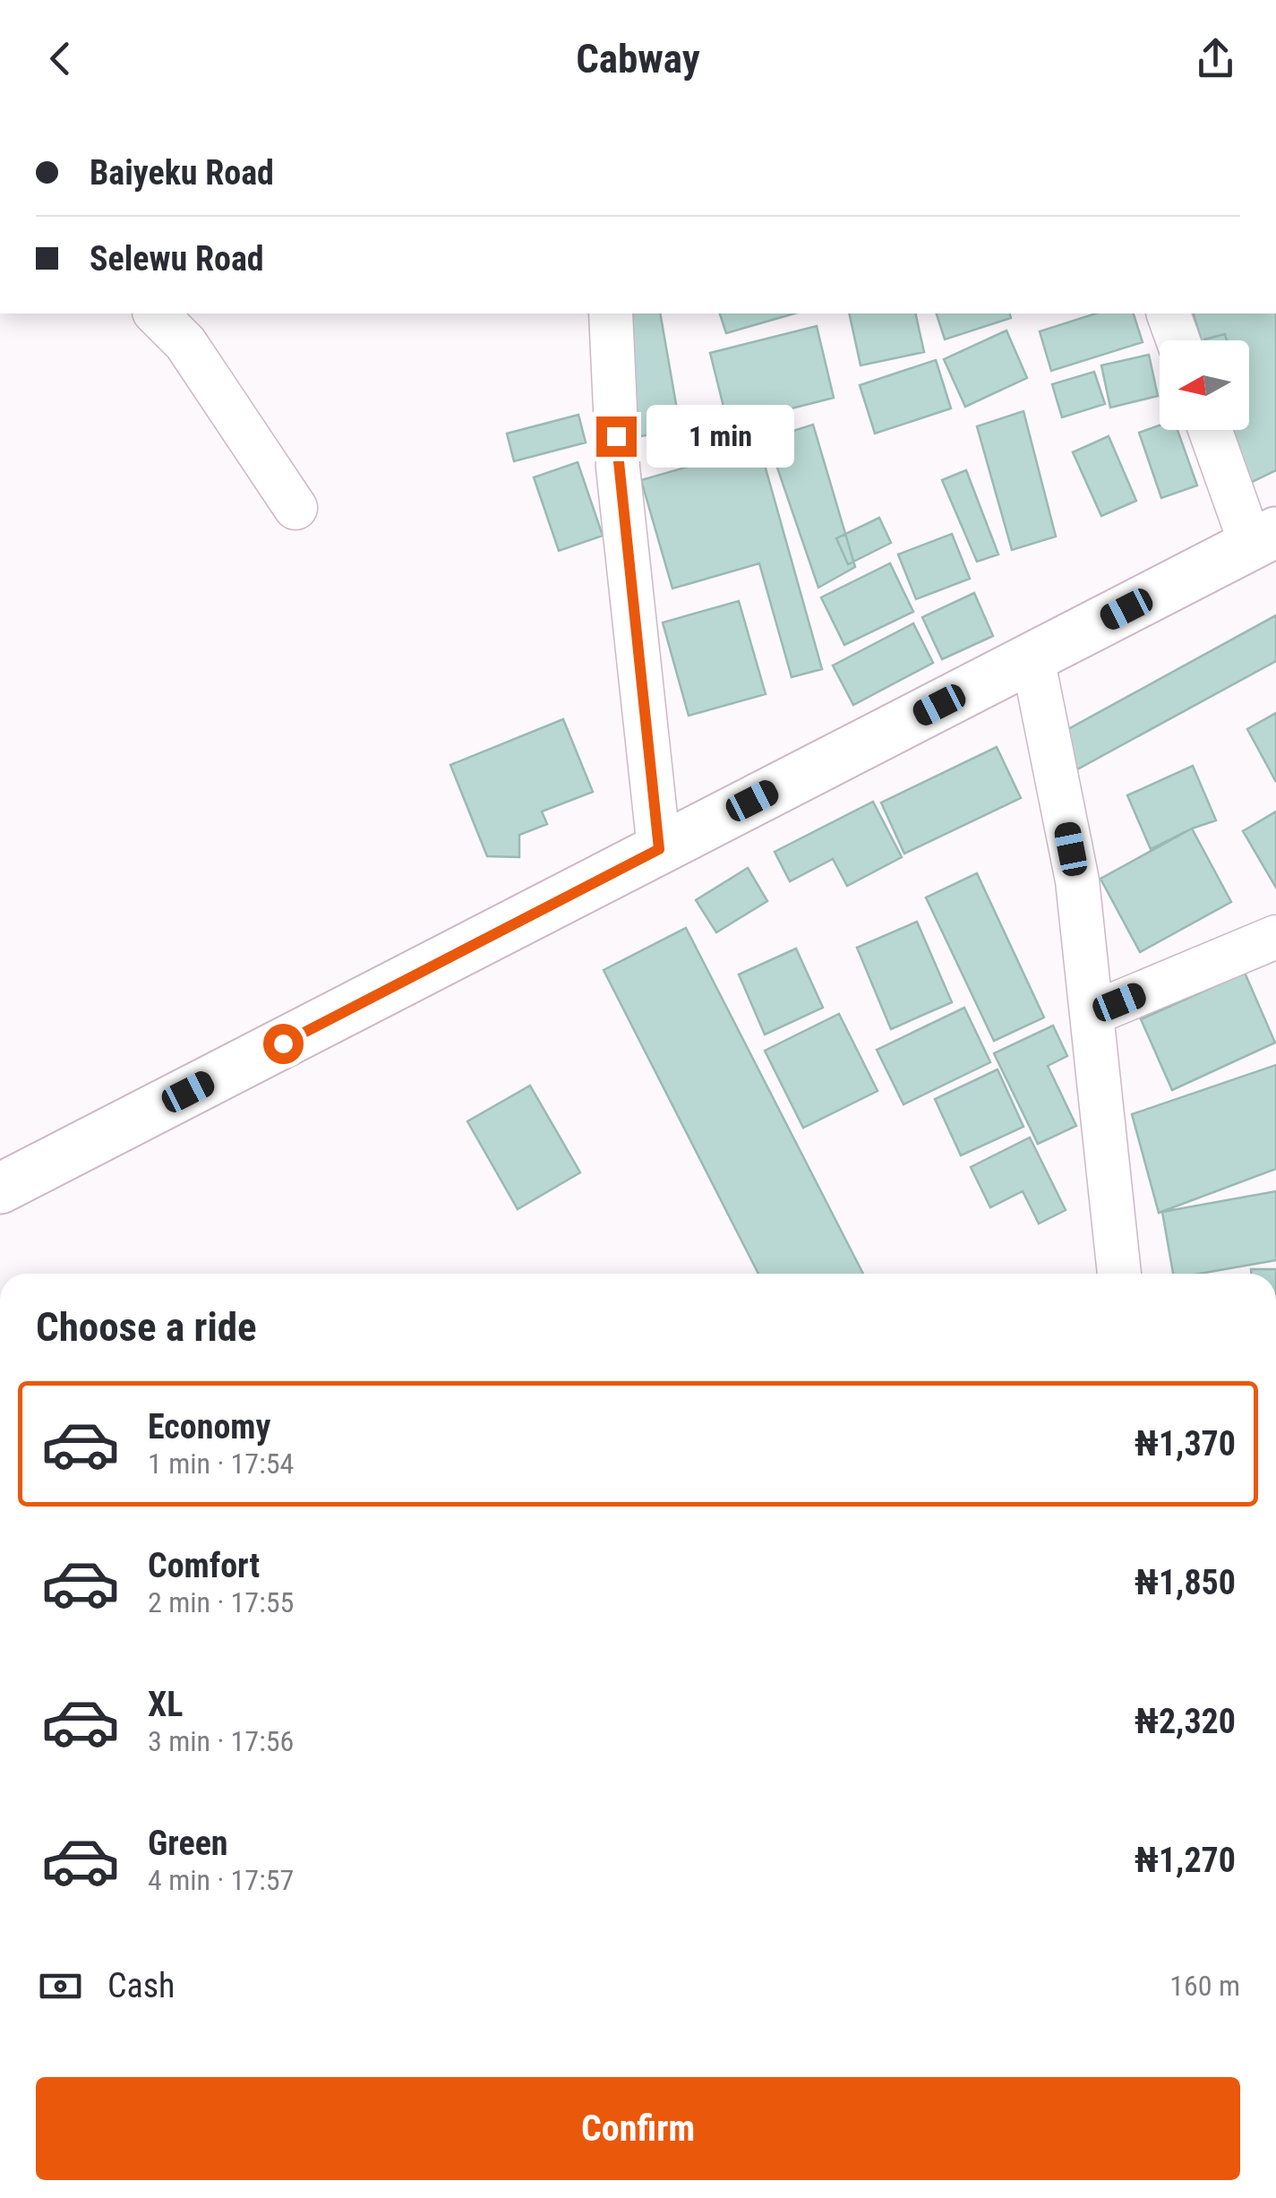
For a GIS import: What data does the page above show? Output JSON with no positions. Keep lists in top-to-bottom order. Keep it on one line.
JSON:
{"north":"left","page":{"header":"Cabway","banner":["Baiyeku Road","Selewu Road"],"bubble":"1 min","heading":"Choose a ride","list":[{"name":"Economy","note":"1 min · 17:54","value":"₦1,370"},{"name":"Comfort","note":"2 min · 17:55","value":"₦1,850"},{"name":"XL","note":"3 min · 17:56","value":"₦2,320"},{"name":"Green","note":"4 min · 17:57","value":"₦1,270"}],"pay":["Cash","160 m"],"buttons":"Confirm"}}
